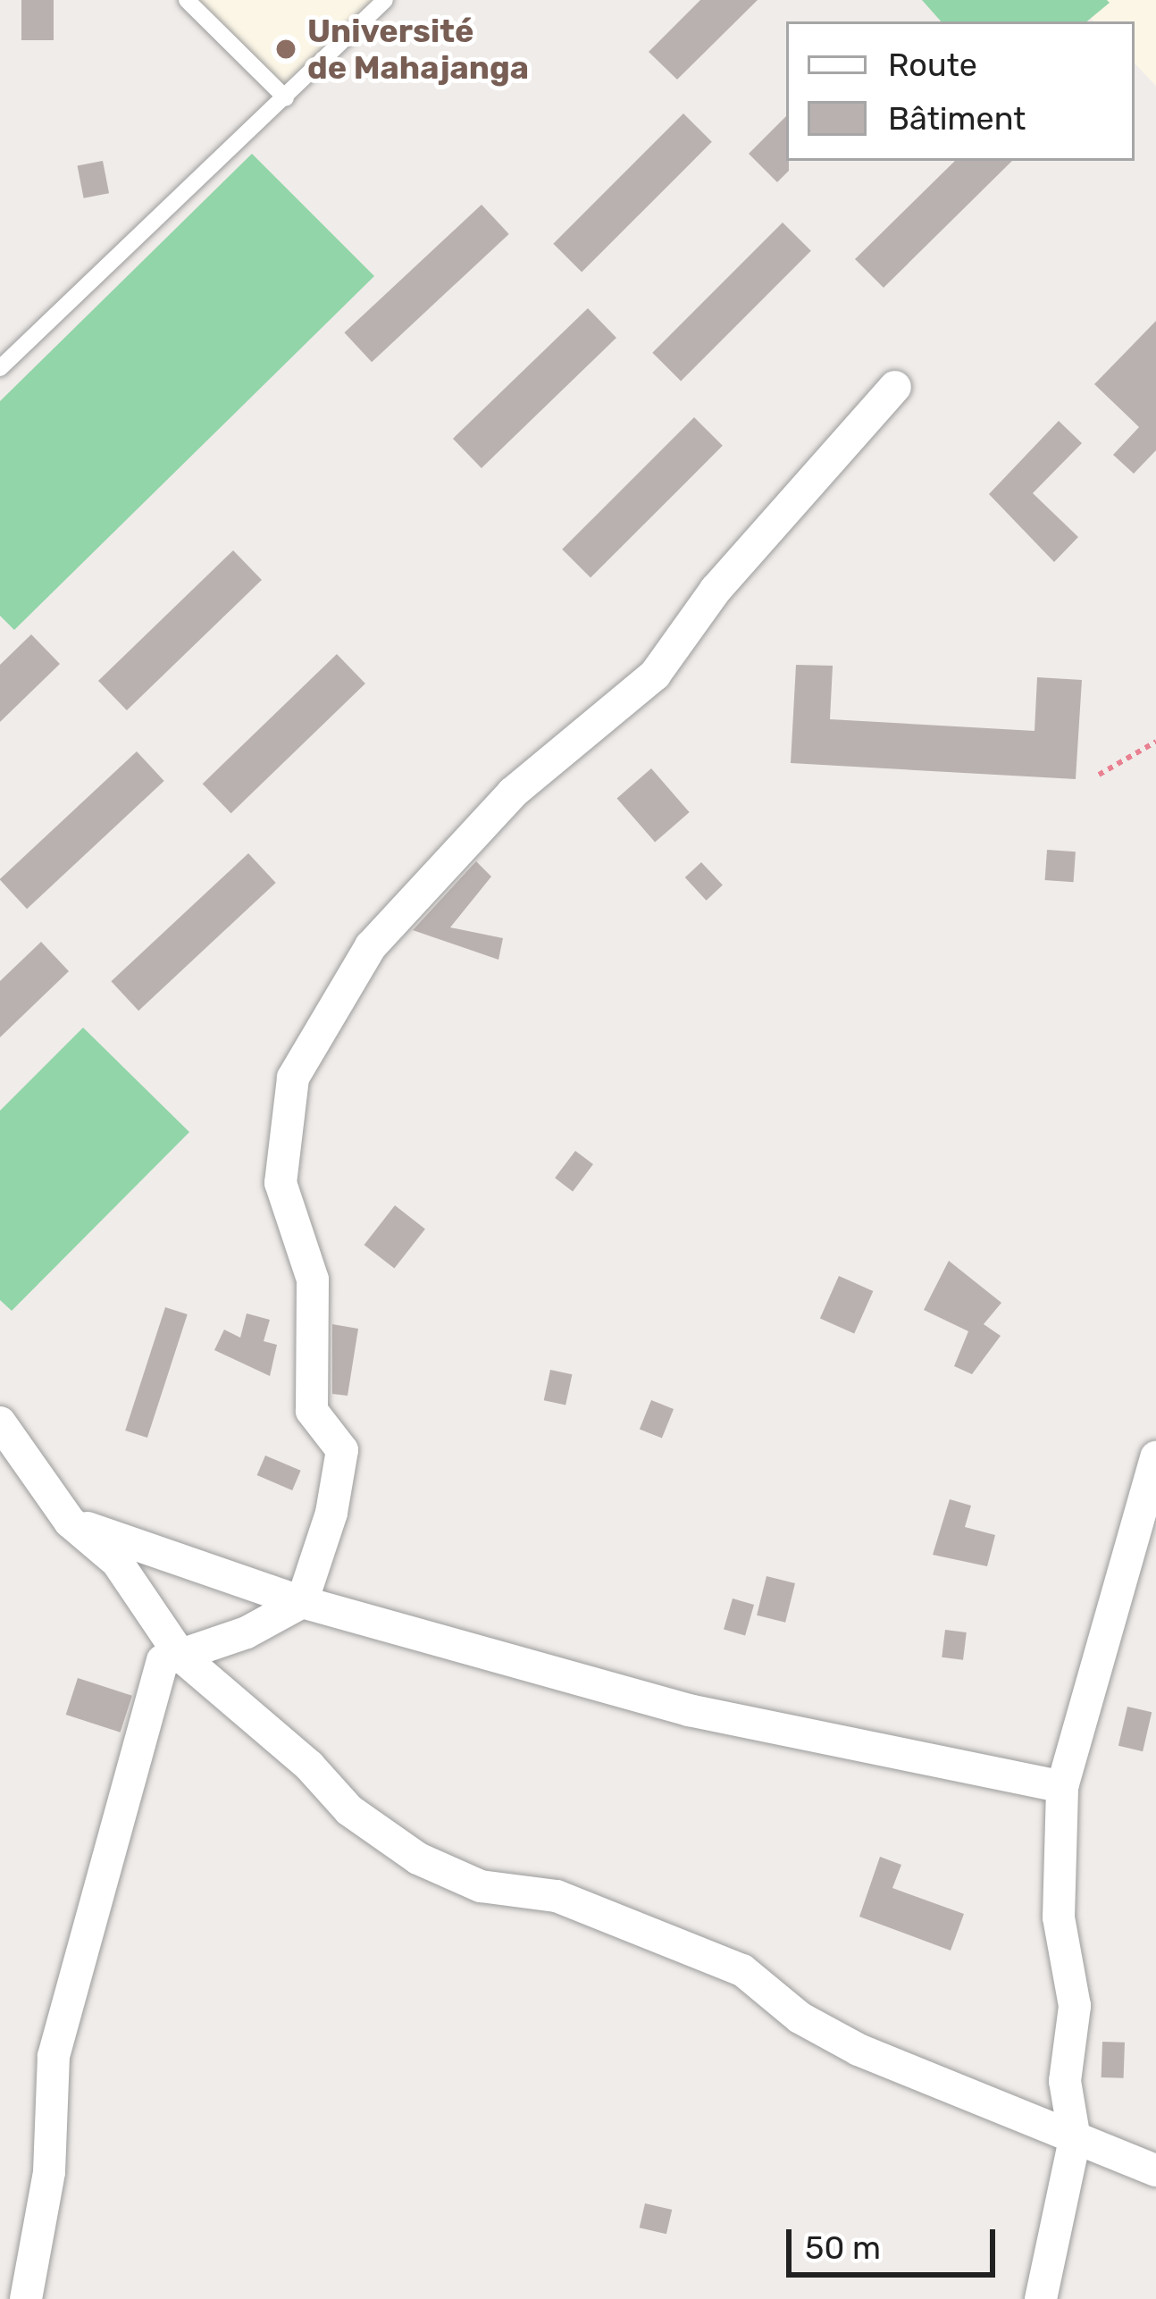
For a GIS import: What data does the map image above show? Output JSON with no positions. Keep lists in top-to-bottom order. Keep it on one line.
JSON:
{"places":["Université de Mahajanga"],"legend":["Route","Bâtiment"],"scale_bar":"50 m"}
